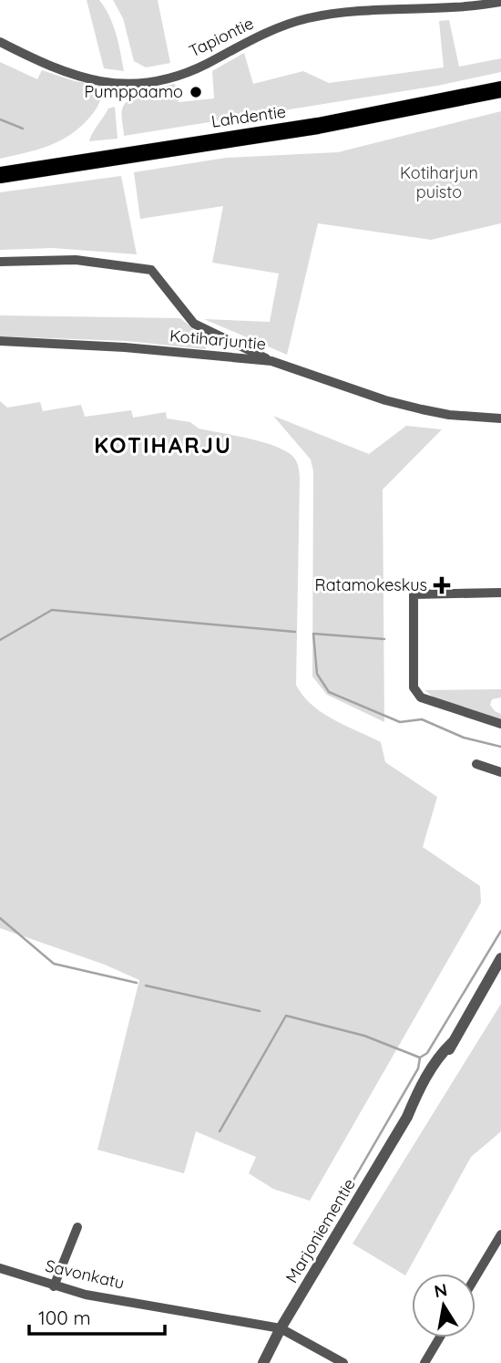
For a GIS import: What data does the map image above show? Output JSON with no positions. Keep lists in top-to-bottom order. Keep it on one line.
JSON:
{"streets":{"highway":["Lahdentie"],"street":["Tapiontie","Kotiharjuntie","Marjoniementie","Savonkatu"]},"crossings":[["Marjoniementie","Savonkatu"]],"districts":["KOTIHARJU"],"parks":["Kotiharjun puisto"],"places":{"other":["Pumppaamo"],"health":["Ratamokeskus"]},"scale_bar":"100 m","north":"top"}
